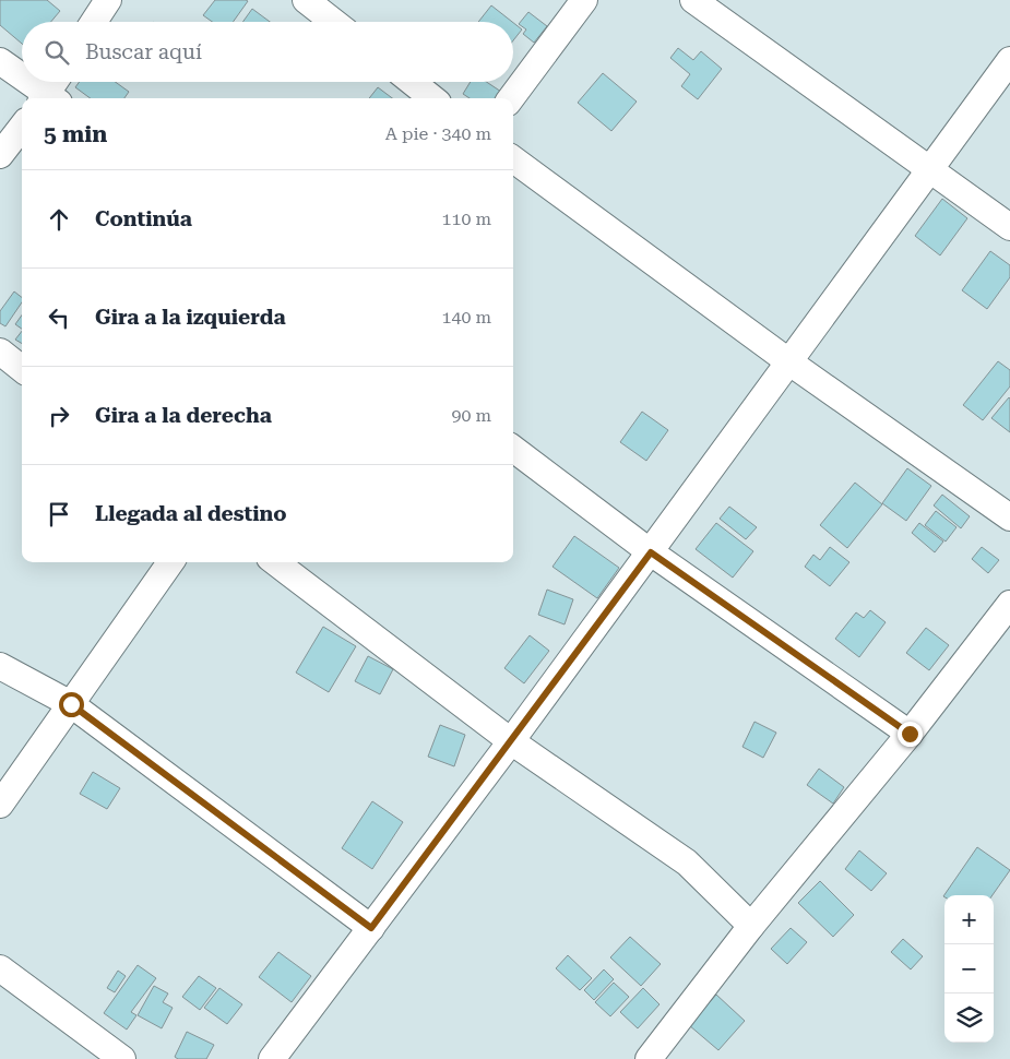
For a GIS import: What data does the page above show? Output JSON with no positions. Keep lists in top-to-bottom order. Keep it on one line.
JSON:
{"page":{"search":"Buscar aquí","heading":["5 min","A pie · 340 m"],"list":[["Continúa","110 m"],["Gira a la izquierda","140 m"],["Gira a la derecha","90 m"],"Llegada al destino"],"map_buttons":["+","−"]}}
